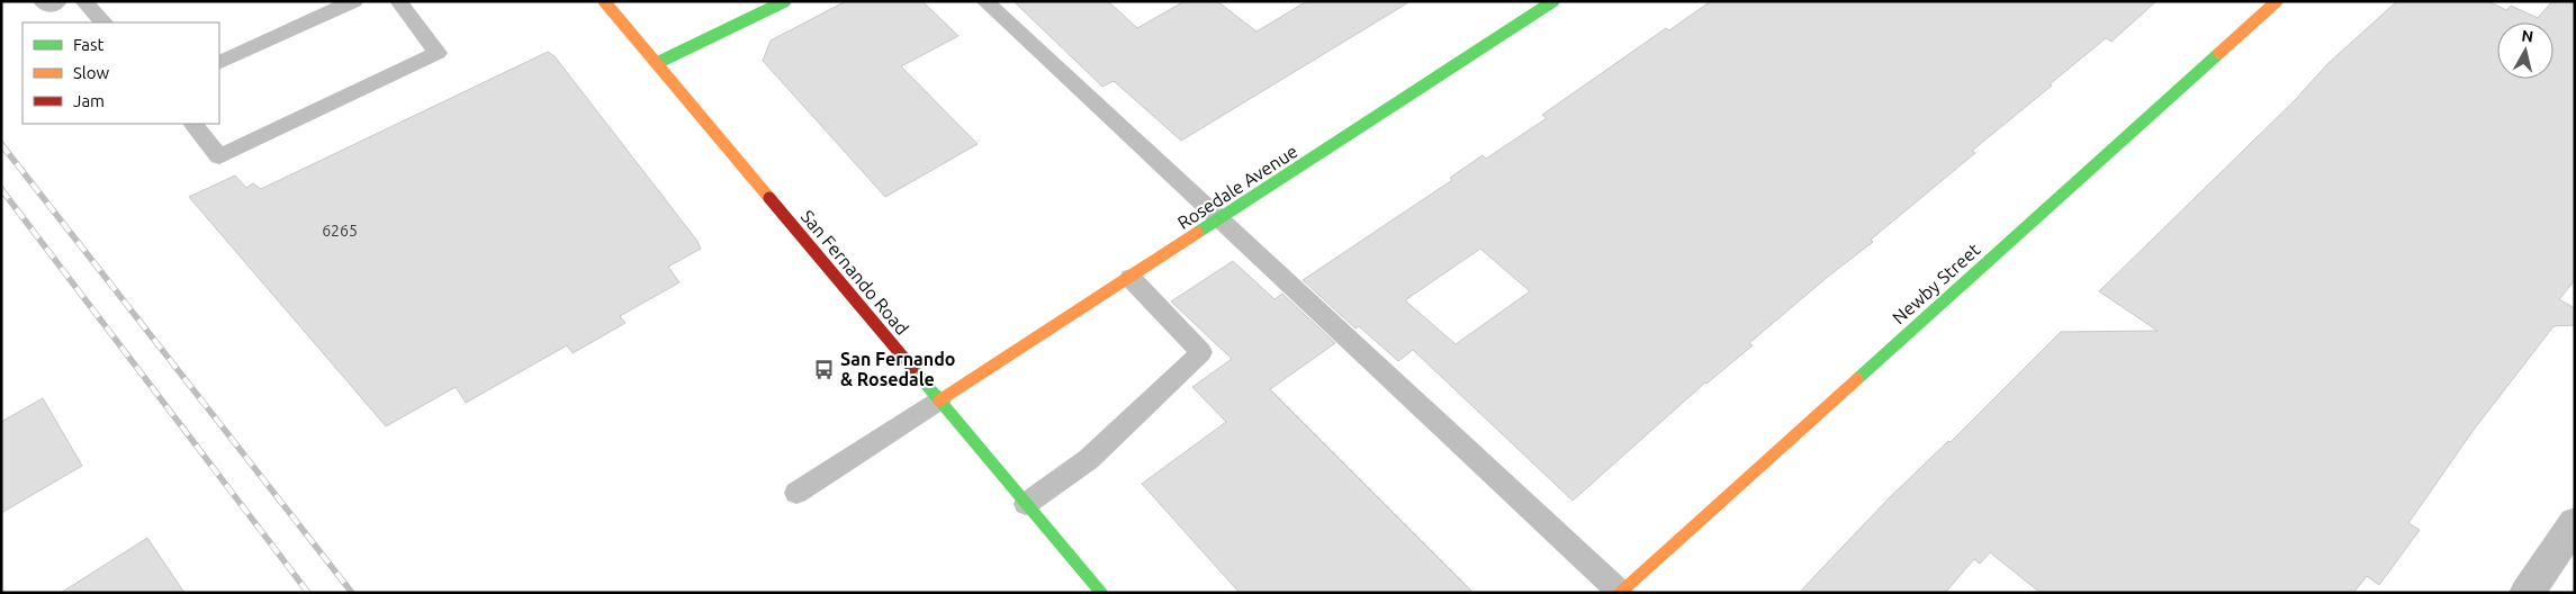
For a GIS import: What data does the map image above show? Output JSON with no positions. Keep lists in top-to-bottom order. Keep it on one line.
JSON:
{"streets":{"street":["Rosedale Avenue","San Fernando Road","Newby Street"]},"crossings":[["Rosedale Avenue","San Fernando Road"]],"places":{"bus stop":["San Fernando & Rosedale"]},"house_numbers":["6265"],"legend":["Fast","Slow","Jam"],"north":"top"}
